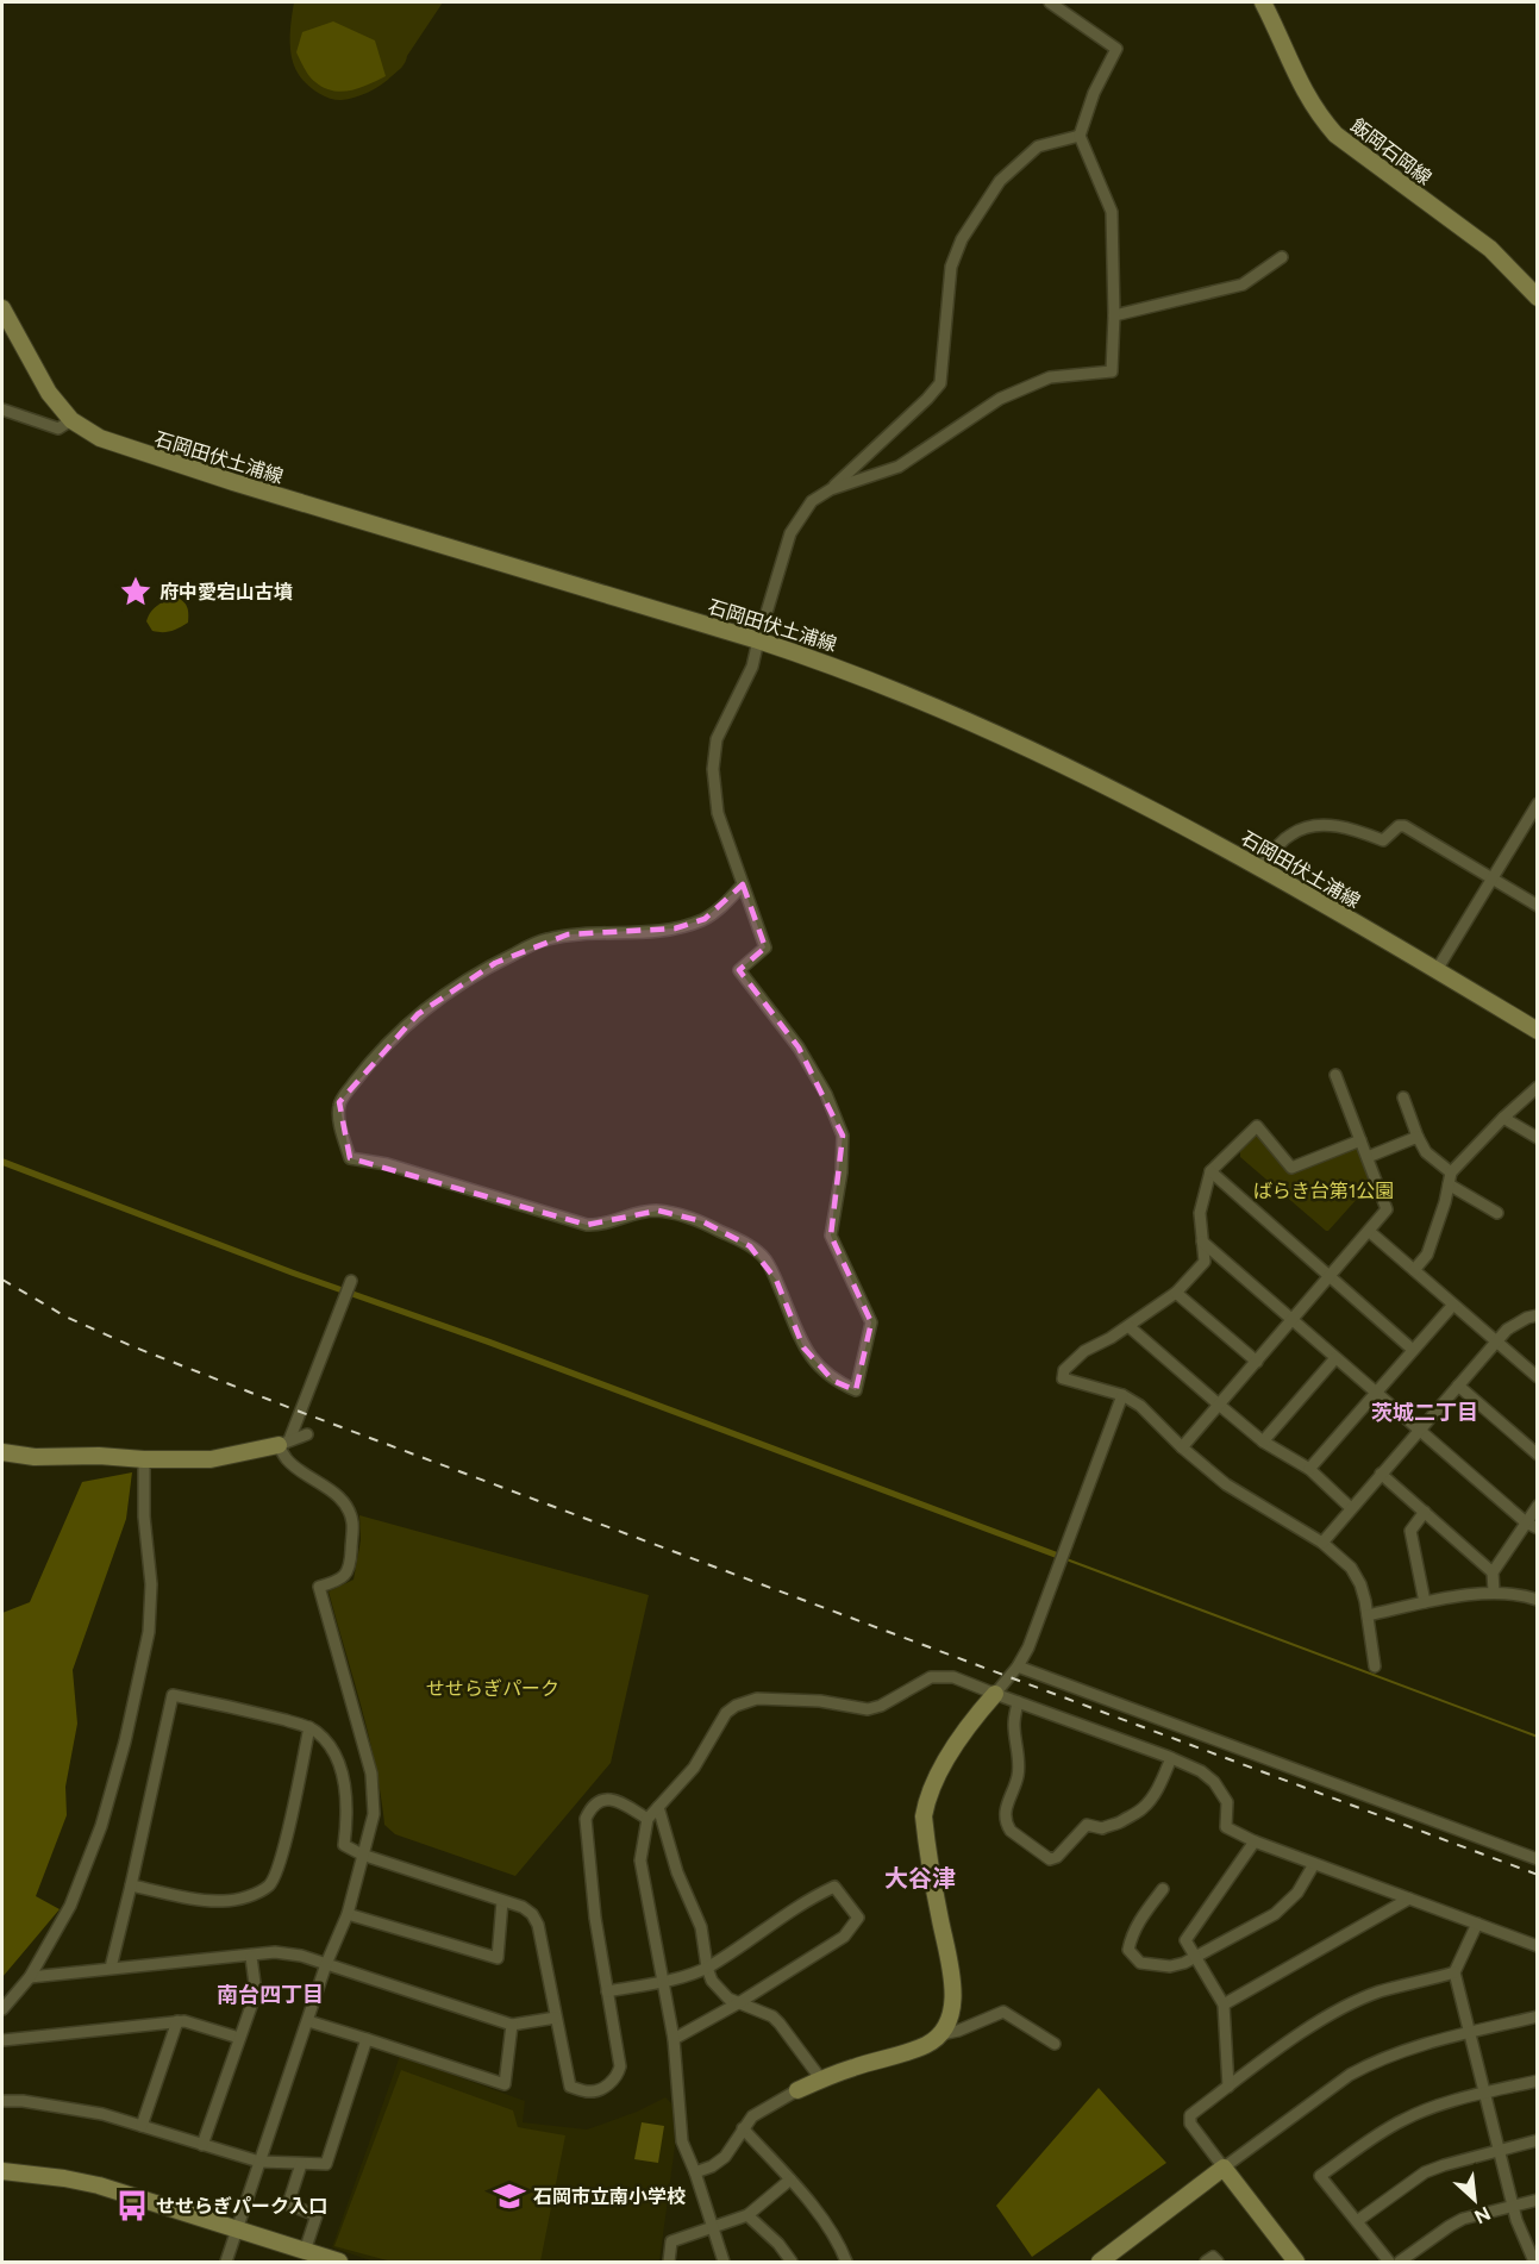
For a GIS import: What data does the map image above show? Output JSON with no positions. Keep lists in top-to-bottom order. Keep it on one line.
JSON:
{"streets":{"main road":["飯岡石岡線","石岡田伏土浦線"]},"districts":["茨城二丁目","大谷津","南台四丁目"],"parks":["ばらき台第1公園","せせらぎパーク"],"places":{"place":["府中愛宕山古墳"],"school or university":["石岡市立南小学校"],"bus stop":["せせらぎパーク入口"]},"north":"bottom right"}
